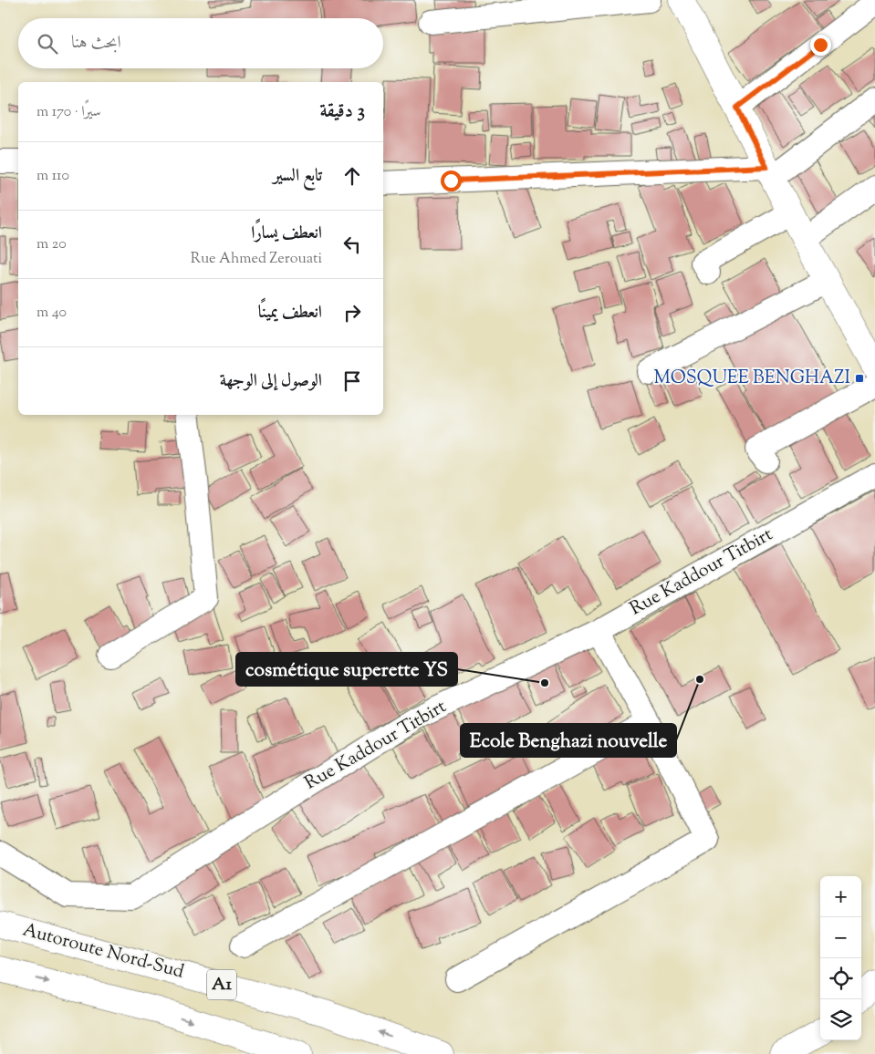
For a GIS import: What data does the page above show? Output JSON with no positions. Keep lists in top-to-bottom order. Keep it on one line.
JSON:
{"streets":{"main road":["Autoroute Nord-Sud","A1"],"street":["Rue Kaddour Titbirt"]},"places":{"transit":["MOSQUEE BENGHAZI"],"other":["Ecole Benghazi nouvelle","cosmétique superette YS"]},"page":{"search":"ابحث هنا","heading":["3 دقيقة","سيرًا · 170 m"],"list":[["تابع السير","110 m"],["انعطف يسارًا","Rue Ahmed Zerouati","20 m"],["انعطف يمينًا","40 m"],"الوصول إلى الوجهة"],"map_buttons":["+","−"]}}
